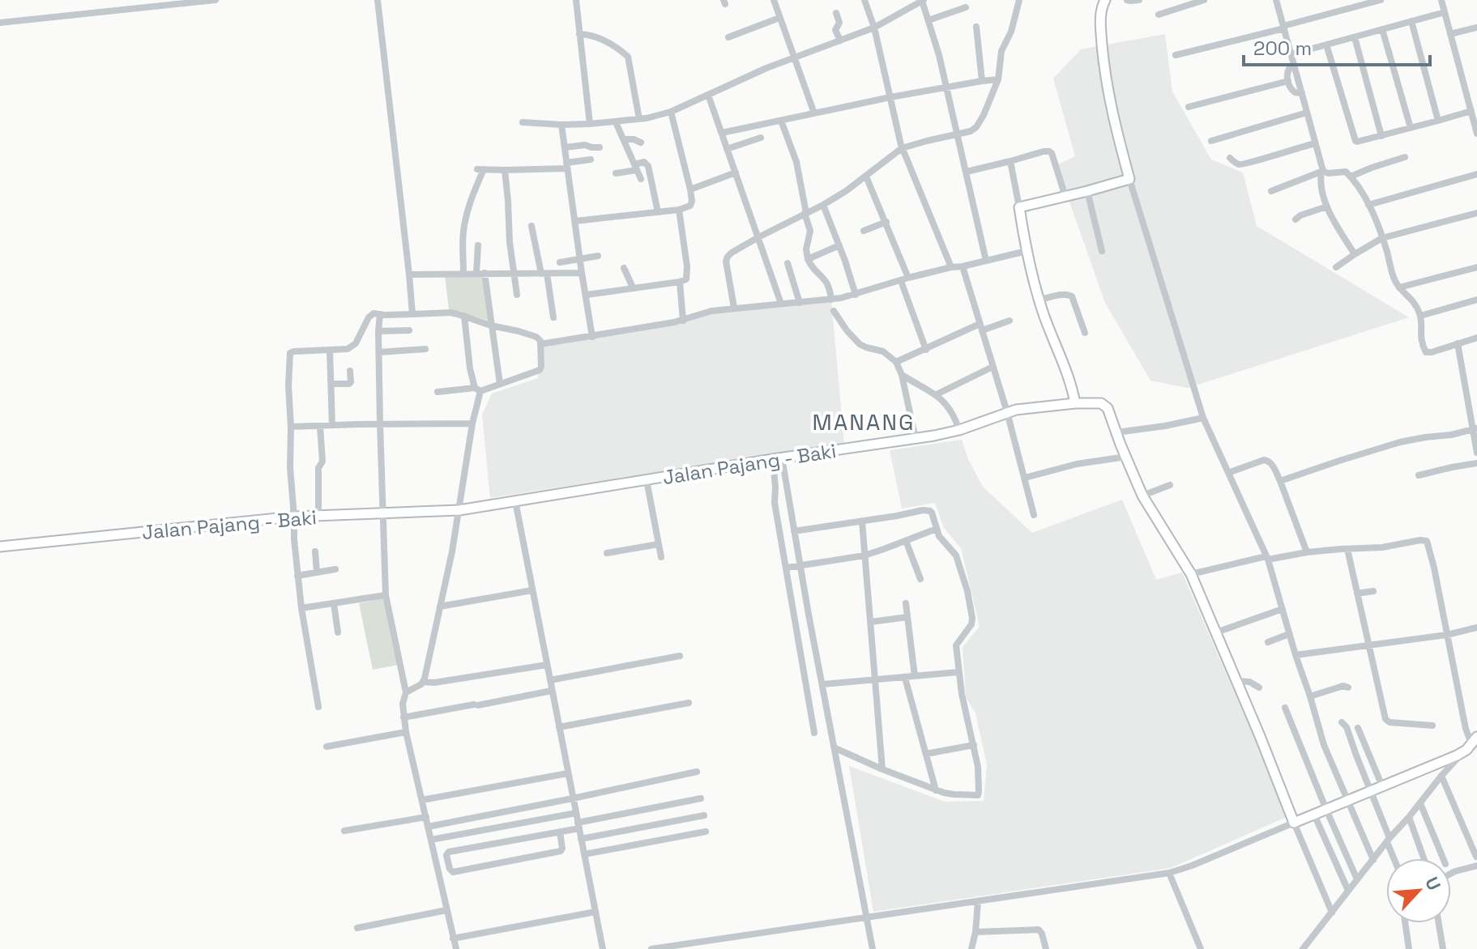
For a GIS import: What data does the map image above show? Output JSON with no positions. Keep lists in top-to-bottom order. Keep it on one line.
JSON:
{"streets":{"main road":["Jalan Pajang - Baki"]},"districts":["MANANG"],"scale_bar":"200 m","north":"top right"}
